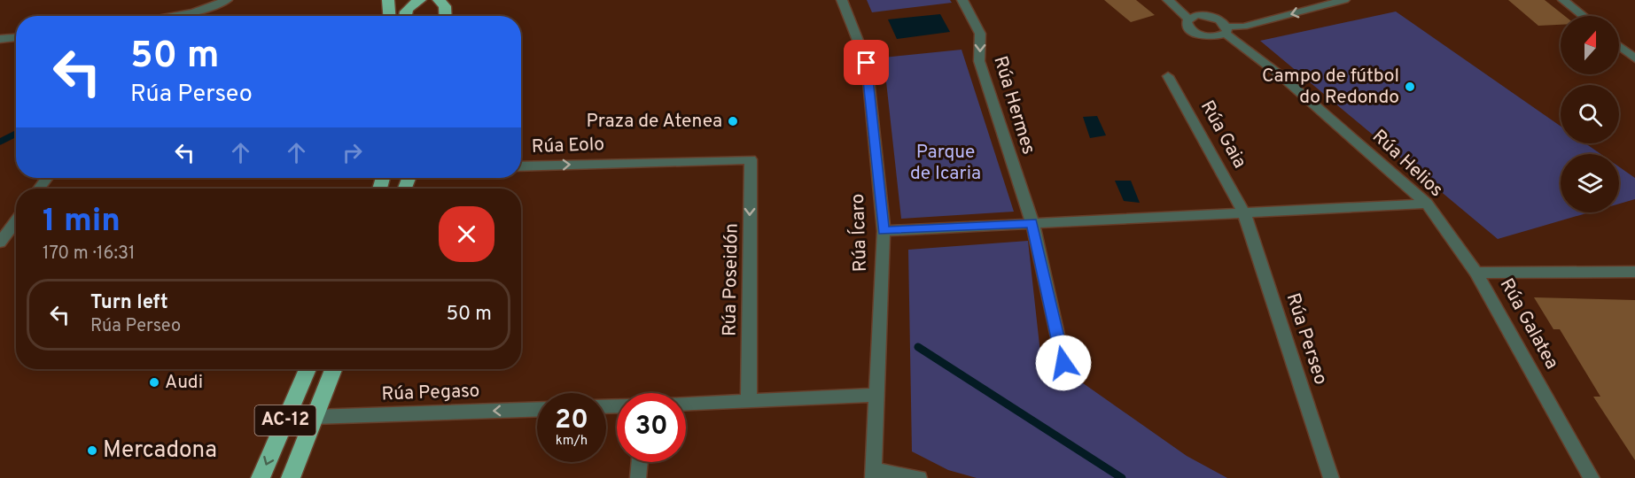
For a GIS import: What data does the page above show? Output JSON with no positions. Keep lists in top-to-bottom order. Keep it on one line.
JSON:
{"streets":{"highway":["AC-12"],"street":["Rúa Hermes","Rúa Gaia","Rúa Eolo","Rúa Helios","Rúa Ícaro","Rúa Poseidón","Rúa Galatea","Rúa Perseo","Rúa Pegaso"]},"crossings":[["Rúa Gaia","Rúa Perseo"],["Rúa Eolo","Rúa Poseidón"],["Rúa Helios","Rúa Galatea"],["Rúa Pegaso","AC-12"]],"one_way":["Rúa Hermes","Rúa Eolo","Rúa Poseidón","Rúa Pegaso"],"parks":["Parque de Icaria"],"places":["Campo de fútbol do Redondo","Praza de Atenea","Audi","Mercadona"],"north":"top","page":{"turn":["50 m","Rúa Perseo"],"heading":["1 min","170 m · 16:31"],"list":[{"name":"Turn left","note":"Rúa Perseo","value":"50 m"}],"speed":"20 km/h","limit":"30"}}
